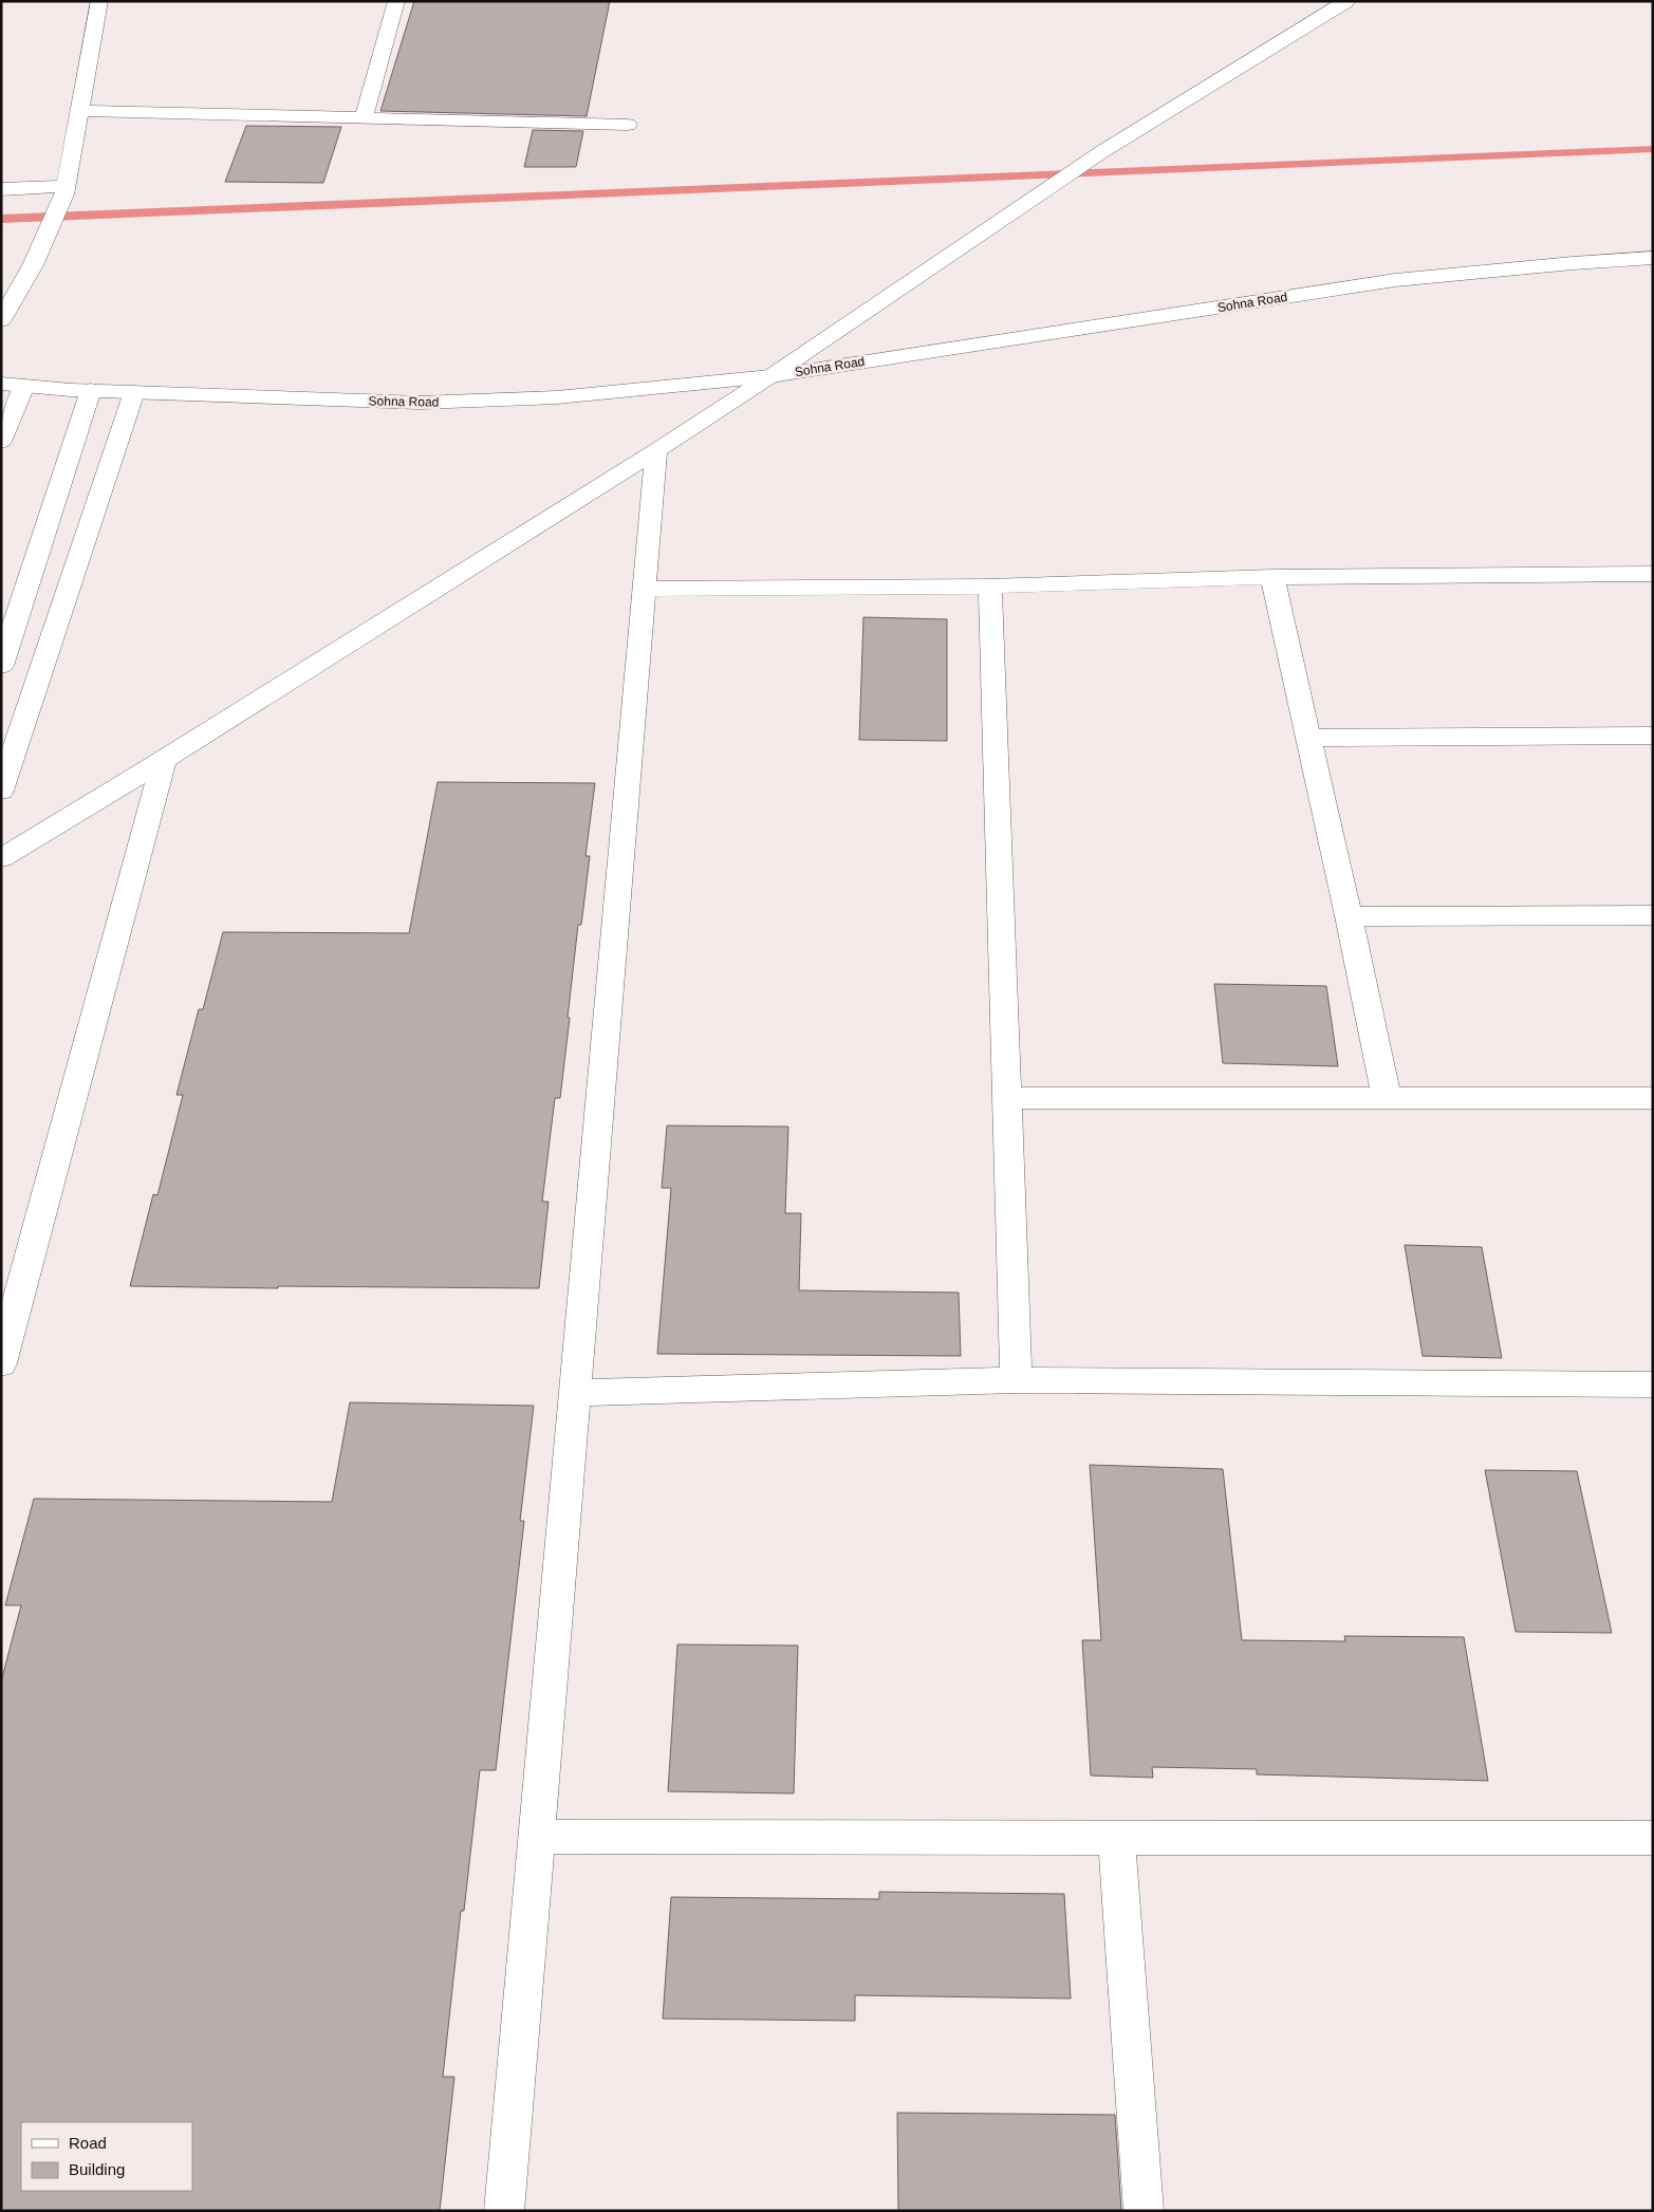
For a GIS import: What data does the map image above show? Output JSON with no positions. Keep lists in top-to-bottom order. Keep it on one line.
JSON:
{"streets":{"street":["Sohna Road"]},"legend":["Road","Building"]}
